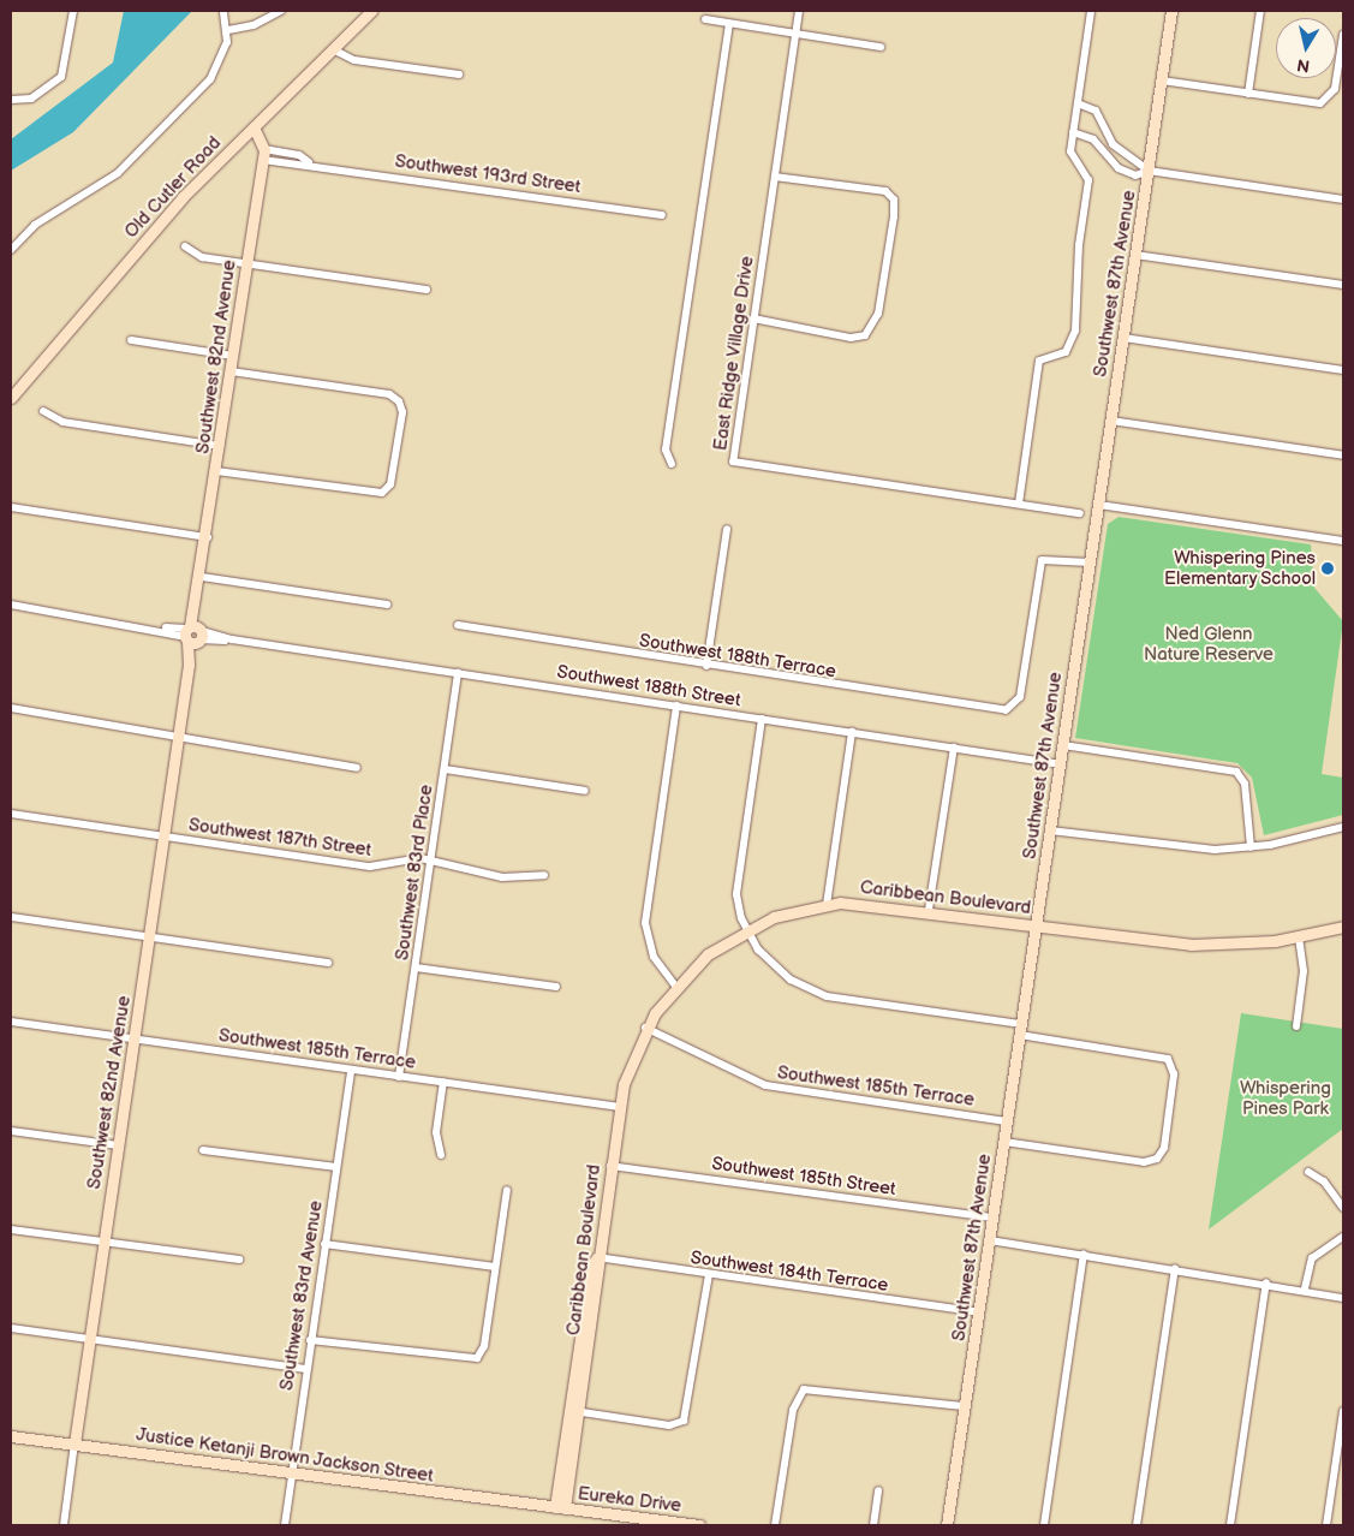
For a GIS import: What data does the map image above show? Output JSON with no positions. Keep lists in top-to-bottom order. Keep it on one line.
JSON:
{"streets":{"street":["Southwest 193rd Street","Old Cutler Road","Southwest 87th Avenue","East Ridge Village Drive","Southwest 82nd Avenue","Southwest 188th Terrace","Southwest 188th Street","Southwest 187th Street","Southwest 83rd Place","Caribbean Boulevard","Southwest 185th Terrace","Southwest 185th Street","Southwest 184th Terrace","Southwest 83rd Avenue","Justice Ketanji Brown Jackson Street","Eureka Drive"]},"crossings":[["Southwest 193rd Street","Southwest 82nd Avenue"],["Southwest 87th Avenue","Southwest 188th Terrace"],["Southwest 87th Avenue","Southwest 188th Street"],["Southwest 87th Avenue","Caribbean Boulevard"],["Southwest 87th Avenue","Southwest 185th Terrace"],["Southwest 87th Avenue","Southwest 185th Street"],["Southwest 87th Avenue","Southwest 184th Terrace"],["Southwest 82nd Avenue","Southwest 188th Street"],["Southwest 82nd Avenue","Southwest 187th Street"],["Southwest 82nd Avenue","Southwest 185th Terrace"],["Southwest 82nd Avenue","Justice Ketanji Brown Jackson Street"],["Southwest 188th Street","Southwest 83rd Place"],["Southwest 187th Street","Southwest 83rd Place"],["Southwest 83rd Place","Southwest 185th Terrace"],["Caribbean Boulevard","Southwest 185th Terrace"],["Caribbean Boulevard","Southwest 185th Street"],["Caribbean Boulevard","Southwest 184th Terrace"],["Caribbean Boulevard","Justice Ketanji Brown Jackson Street"],["Caribbean Boulevard","Eureka Drive"],["Southwest 185th Terrace","Southwest 83rd Avenue"],["Southwest 83rd Avenue","Justice Ketanji Brown Jackson Street"],["Justice Ketanji Brown Jackson Street","Eureka Drive"]],"parks":["Ned Glenn Nature Reserve","Whispering Pines Park"],"places":["Whispering Pines Elementary School"],"north":"bottom"}
